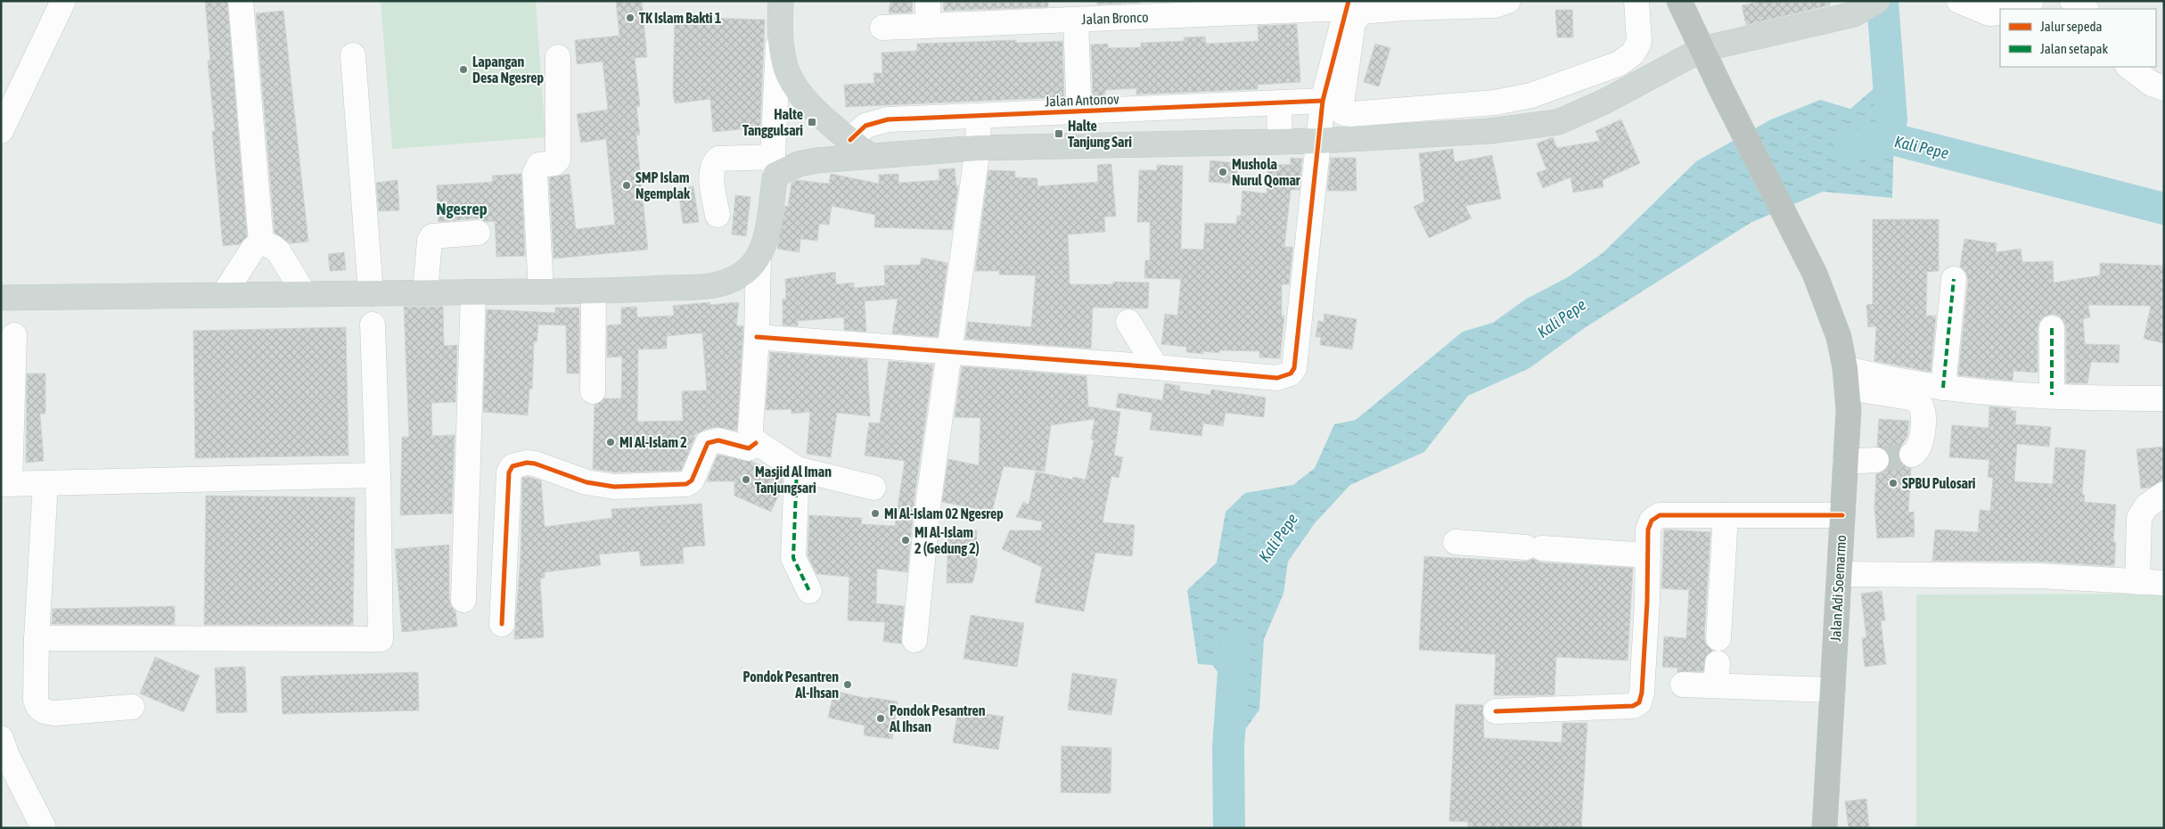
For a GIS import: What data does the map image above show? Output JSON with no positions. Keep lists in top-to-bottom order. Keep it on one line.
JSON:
{"streets":{"highway":["Jalan Adi Soemarmo"],"street":["Jalan Bronco","Jalan Antonov"]},"districts":["Ngesrep"],"water":["Kali Pepe"],"places":{"other":["TK Islam Bakti 1","Lapangan Desa Ngesrep","Mushola Nurul Qomar","SMP Islam Ngemplak","MI Al-Islam 2","Masjid Al Iman Tanjungsari","SPBU Pulosari","MI Al-Islam 02 Ngesrep","MI Al-Islam 2 (Gedung 2)","Pondok Pesantren Al-Ihsan","Pondok Pesantren Al Ihsan"],"transit":["Halte Tanggulsari","Halte Tanjung Sari"]},"legend":["Jalur sepeda","Jalan setapak"]}
